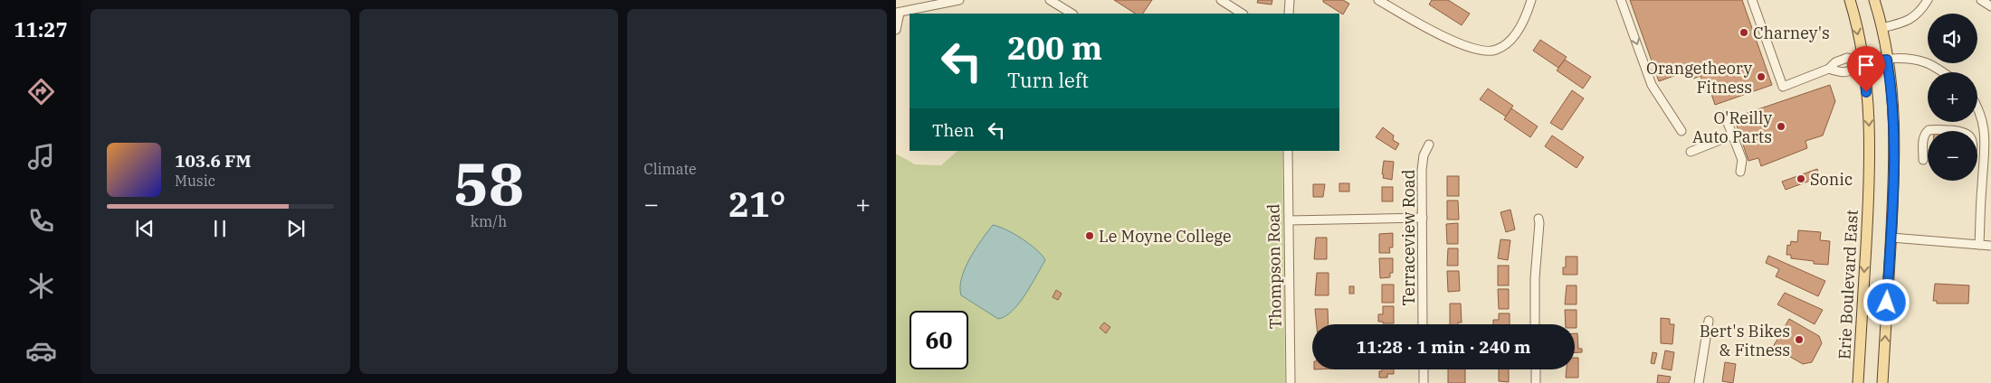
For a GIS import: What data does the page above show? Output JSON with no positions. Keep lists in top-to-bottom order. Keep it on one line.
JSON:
{"streets":{"main road":["Erie Boulevard East"],"street":["Terraceview Road","Thompson Road"]},"places":["Charney's","Orangetheory Fitness","O'Reilly Auto Parts","Sonic","Le Moyne College","Bert's Bikes & Fitness"],"page":{"tabs":"11:27","tile":[["58","km/h"],"Climate"],"map_buttons":["+","−"],"turn":["200 m","Turn left"],"then":"Then","song":["103.6 FM","Music"],"heat":["−","21°","+"],"limit":"60","trip":"11:28 · 1 min · 240 m"}}
